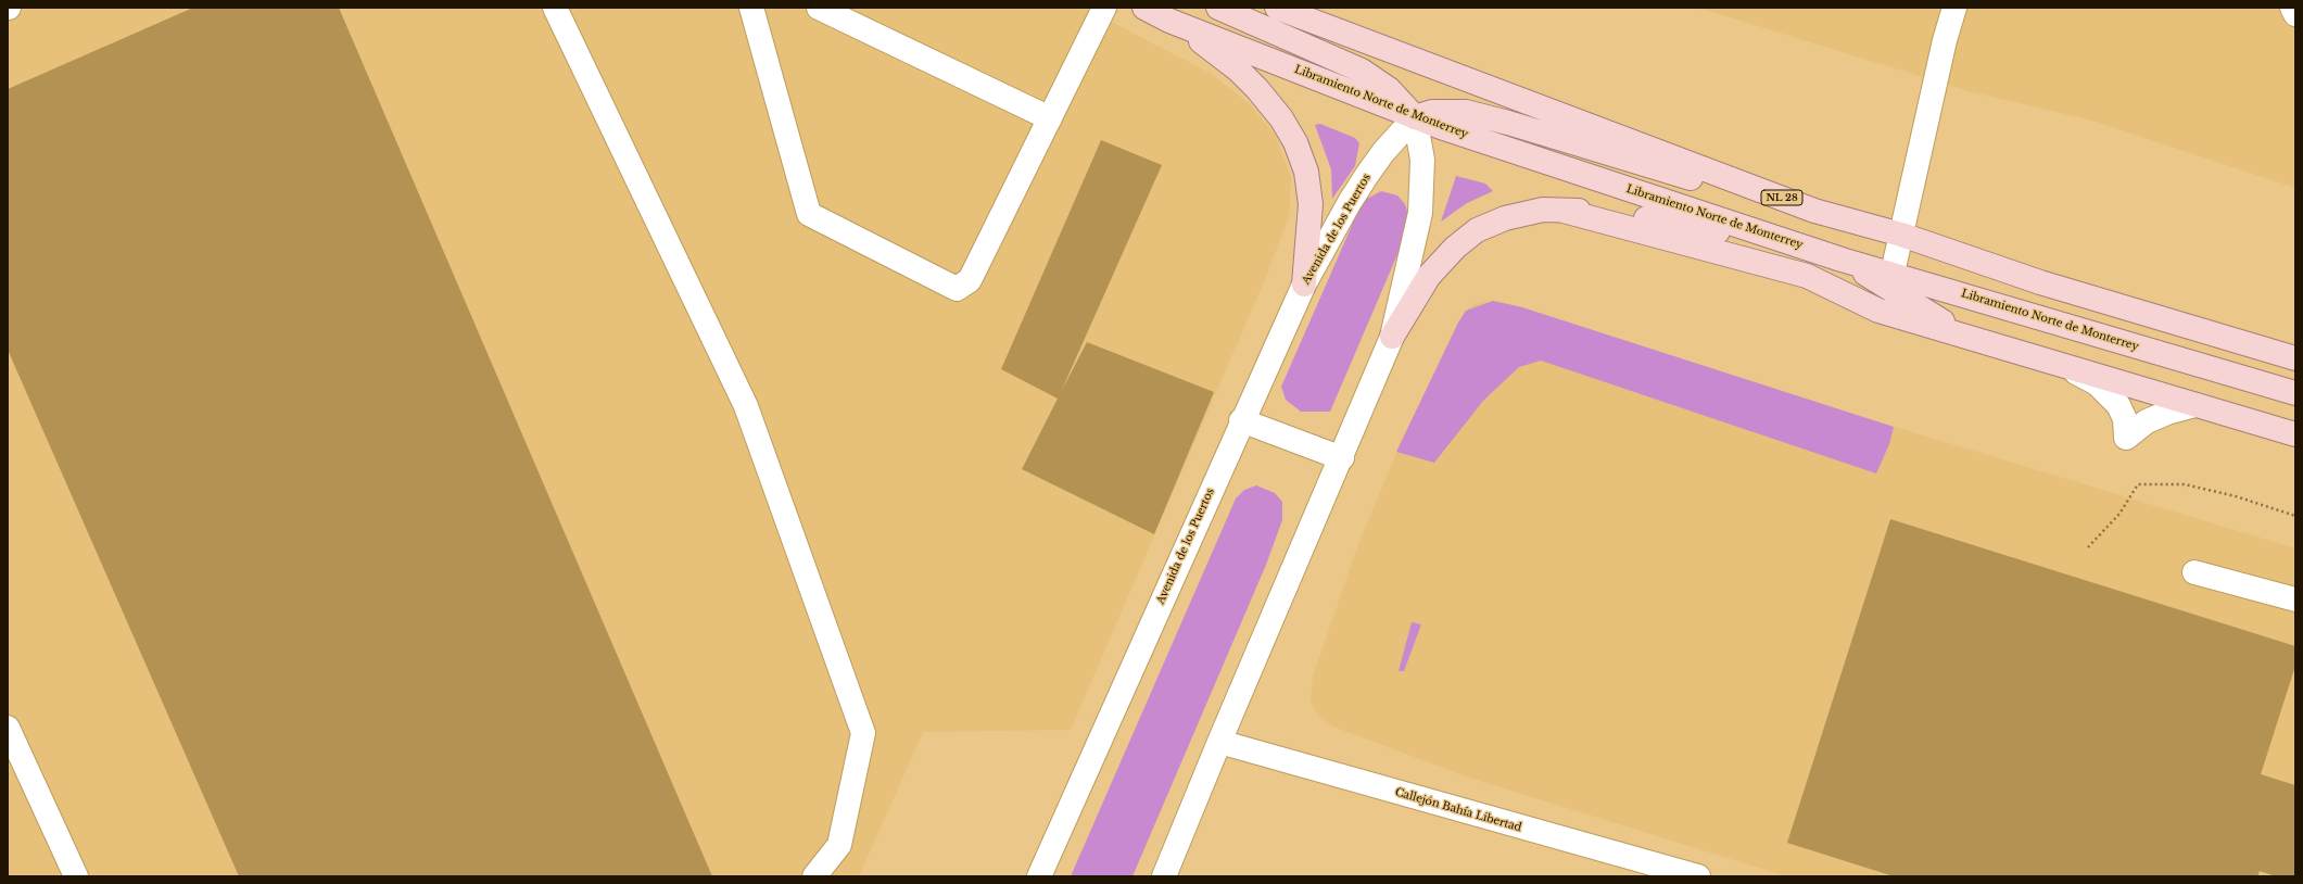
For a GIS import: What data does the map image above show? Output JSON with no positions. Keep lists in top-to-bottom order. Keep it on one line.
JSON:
{"streets":{"main road":["Libramiento Norte de Monterrey","NL 28"],"street":["Avenida de los Puertos","Callejón Bahía Libertad"]},"crossings":[["Libramiento Norte de Monterrey","Avenida de los Puertos"]]}
